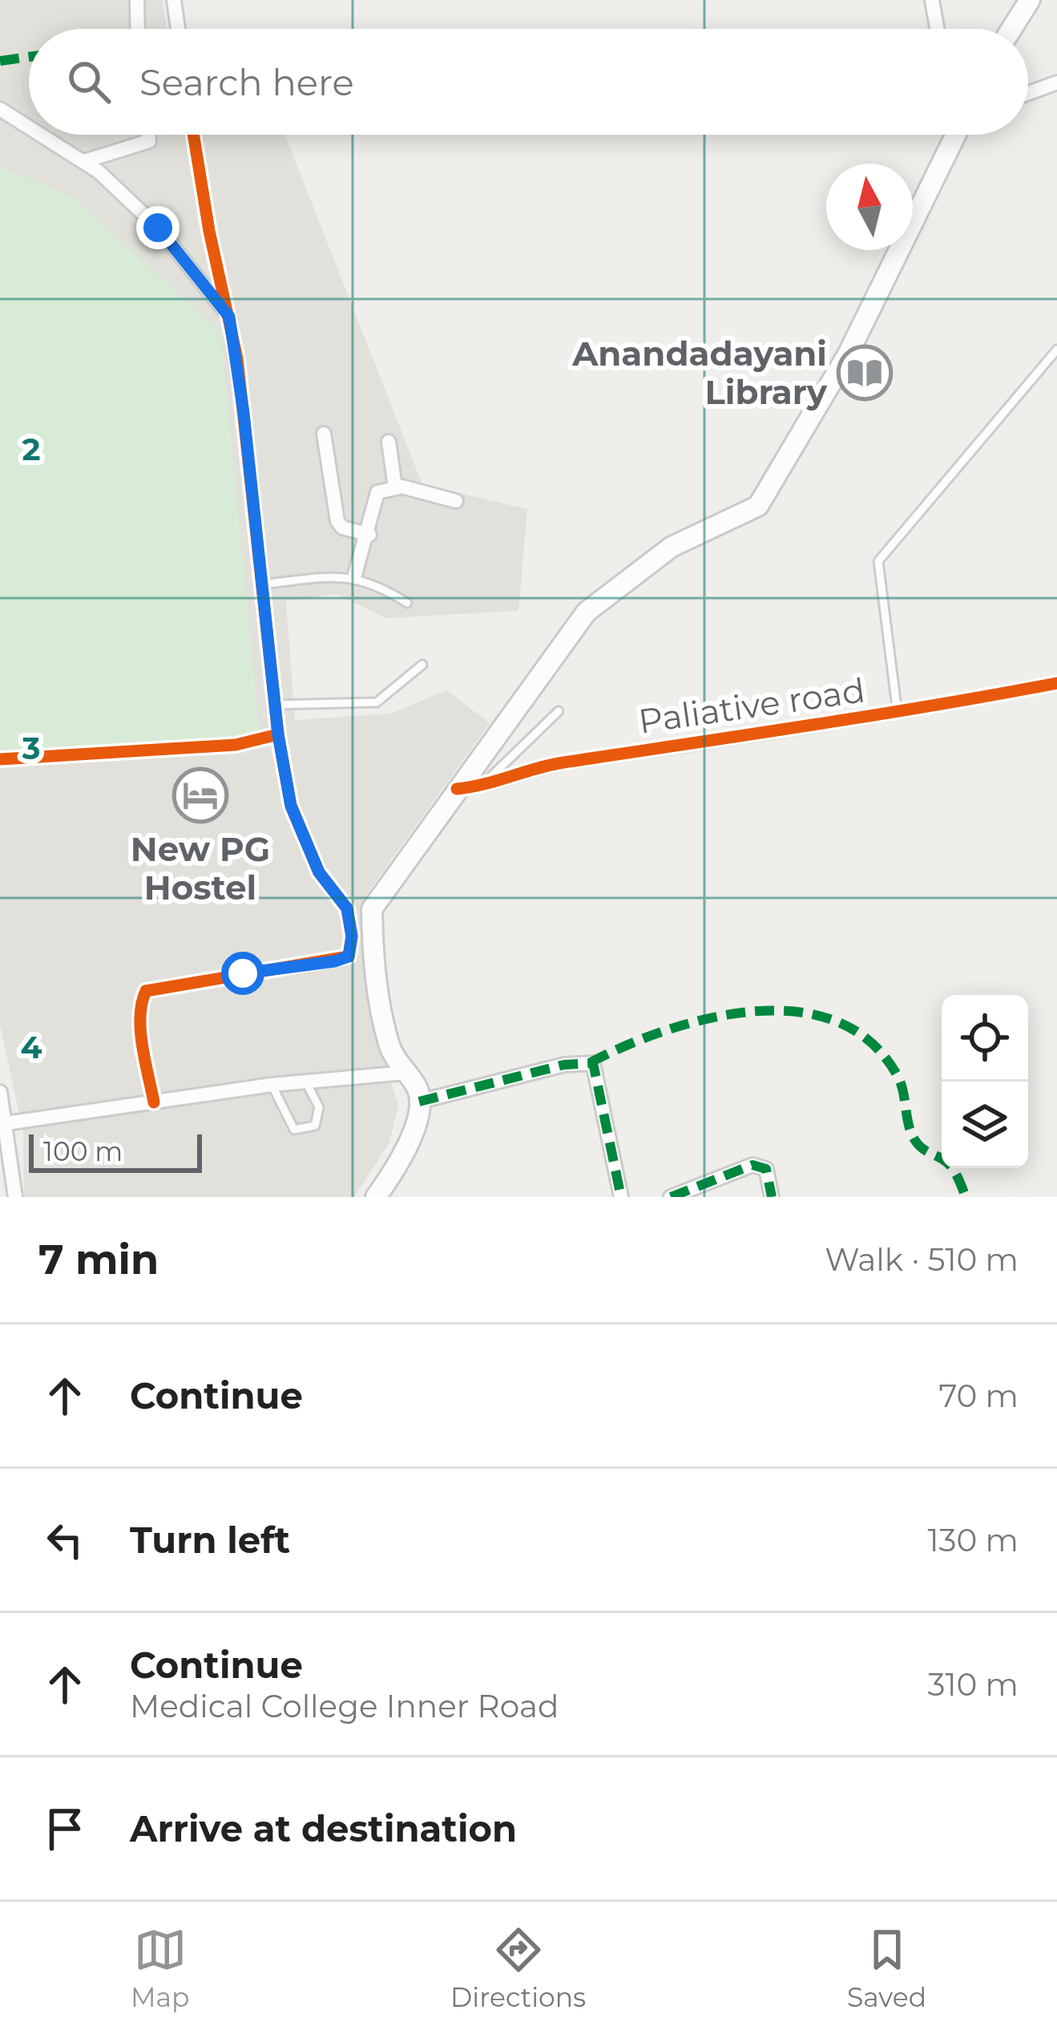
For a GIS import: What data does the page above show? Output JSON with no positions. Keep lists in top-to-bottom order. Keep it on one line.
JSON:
{"streets":{"street":["Paliative road"]},"places":{"library":["Anandadayani Library"],"hotel":["New PG Hostel"]},"scale_bar":"100 m","north":"top","page":{"search":"Search here","scale":"100 m","heading":["7 min","Walk · 510 m"],"list":[["Continue","70 m"],["Turn left","130 m"],["Continue","Medical College Inner Road","310 m"],"Arrive at destination"],"nav":["Map","Directions","Saved"]},"grid":{"rows":["2","3","4"]}}
